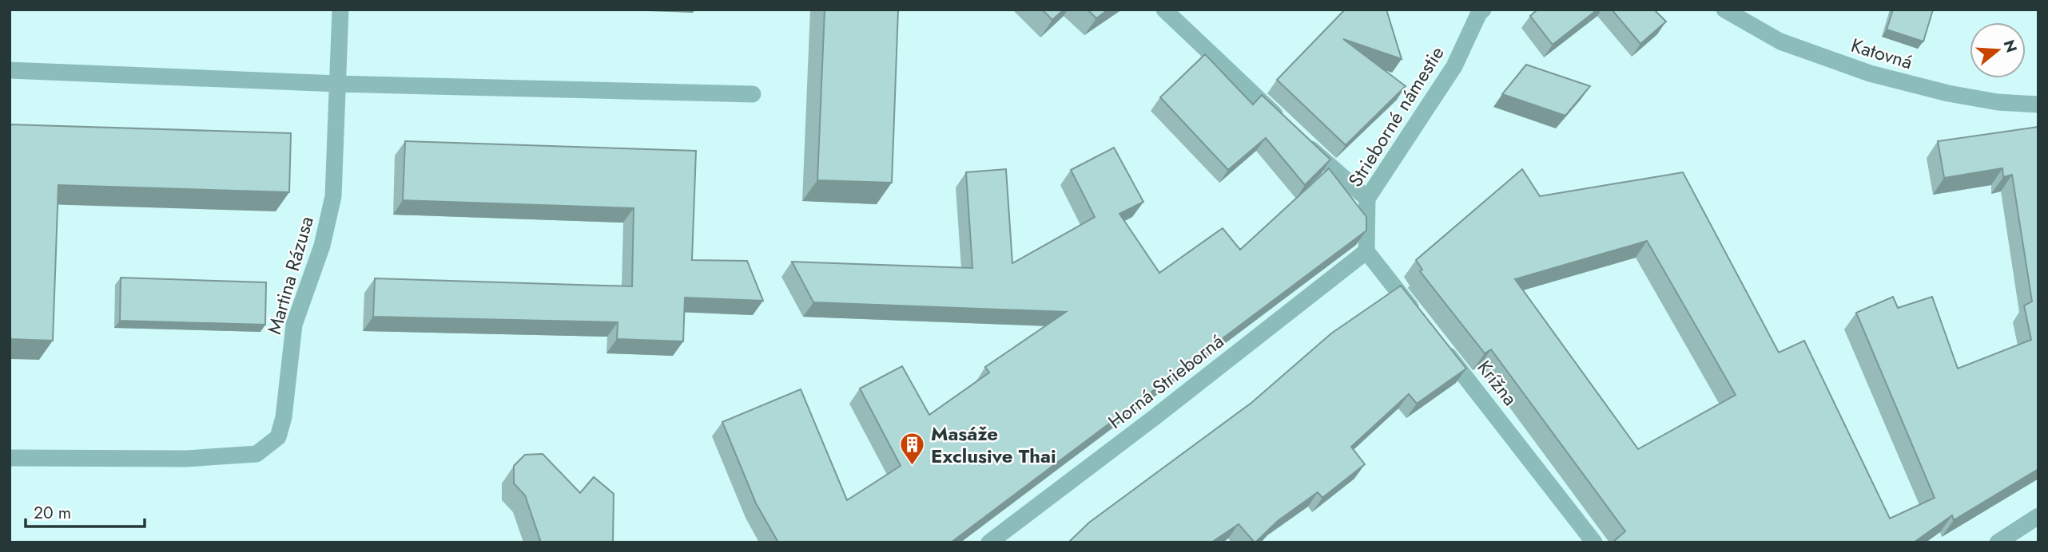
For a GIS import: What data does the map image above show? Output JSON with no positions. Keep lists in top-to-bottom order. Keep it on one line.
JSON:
{"streets":{"street":["Katovná","Strieborné námestie","Martina Rázusa","Horná Strieborná","Krížna"]},"crossings":[["Strieborné námestie","Horná Strieborná"]],"places":{"building":["Masáže Exclusive Thai"]},"scale_bar":"20 m","north":"right"}
